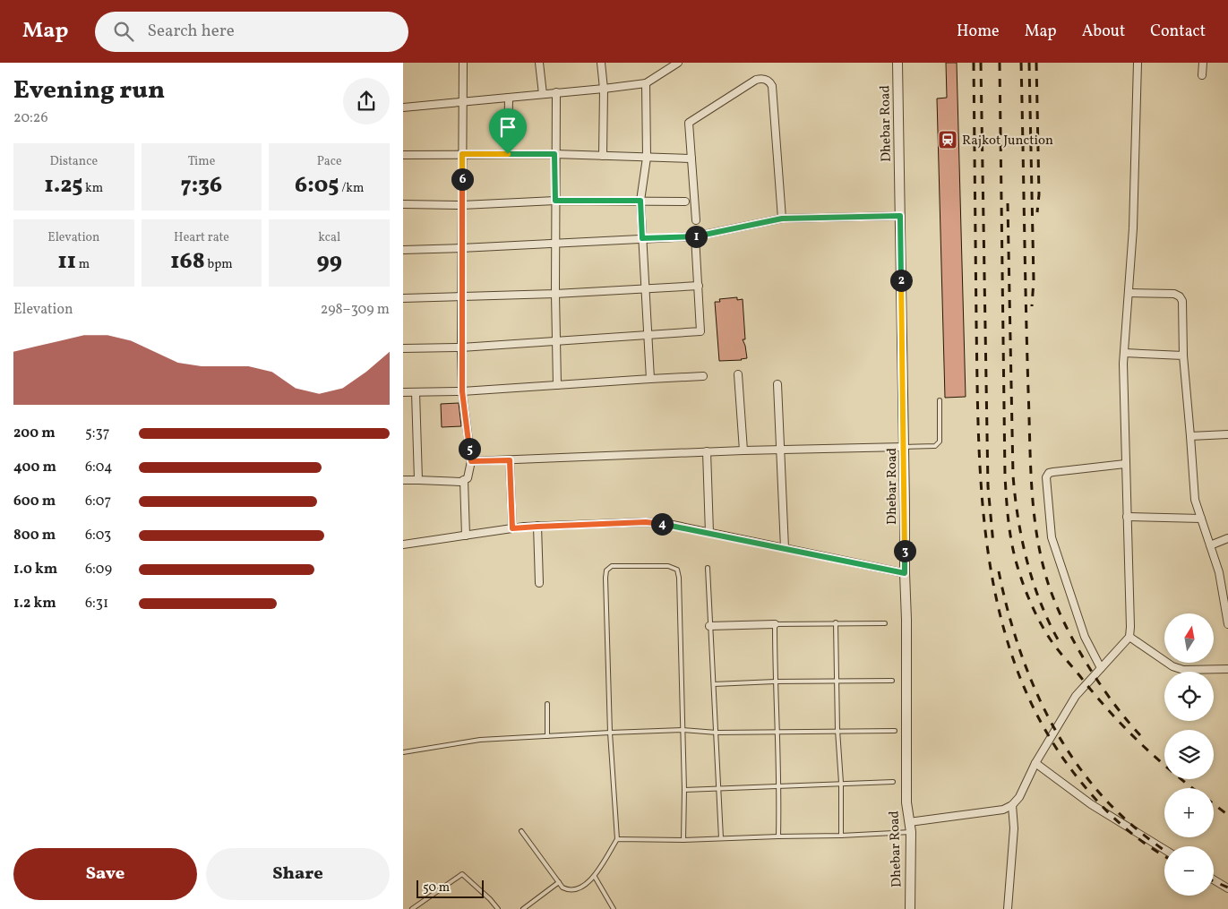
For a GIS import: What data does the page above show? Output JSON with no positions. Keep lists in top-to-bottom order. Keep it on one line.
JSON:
{"streets":{"street":["Dhebar Road"]},"places":{"station":["Rajkot Junction"]},"scale_bar":"50 m","north":"top","page":{"header":"Map","search":"Search here","nav":["Home","Map","About","Contact"],"heading":["Evening run","20:26"],"stats":[["Distance","1.25 km"],["Time","7:36"],["Pace","6:05 /km"],["Elevation","11 m"],["Heart rate","168 bpm"],["kcal","99"]],"pins":["6","1","2","5","4","3"],"chart":["Elevation","298–309 m"],"list":[{"name":"200 m","note":"5:37"},{"name":"400 m","note":"6:04"},{"name":"600 m","note":"6:07"},{"name":"800 m","note":"6:03"},{"name":"1.0 km","note":"6:09"},{"name":"1.2 km","note":"6:31"}],"map_buttons":["+","−"],"buttons":["Save","Share"],"scale":"50 m"}}
